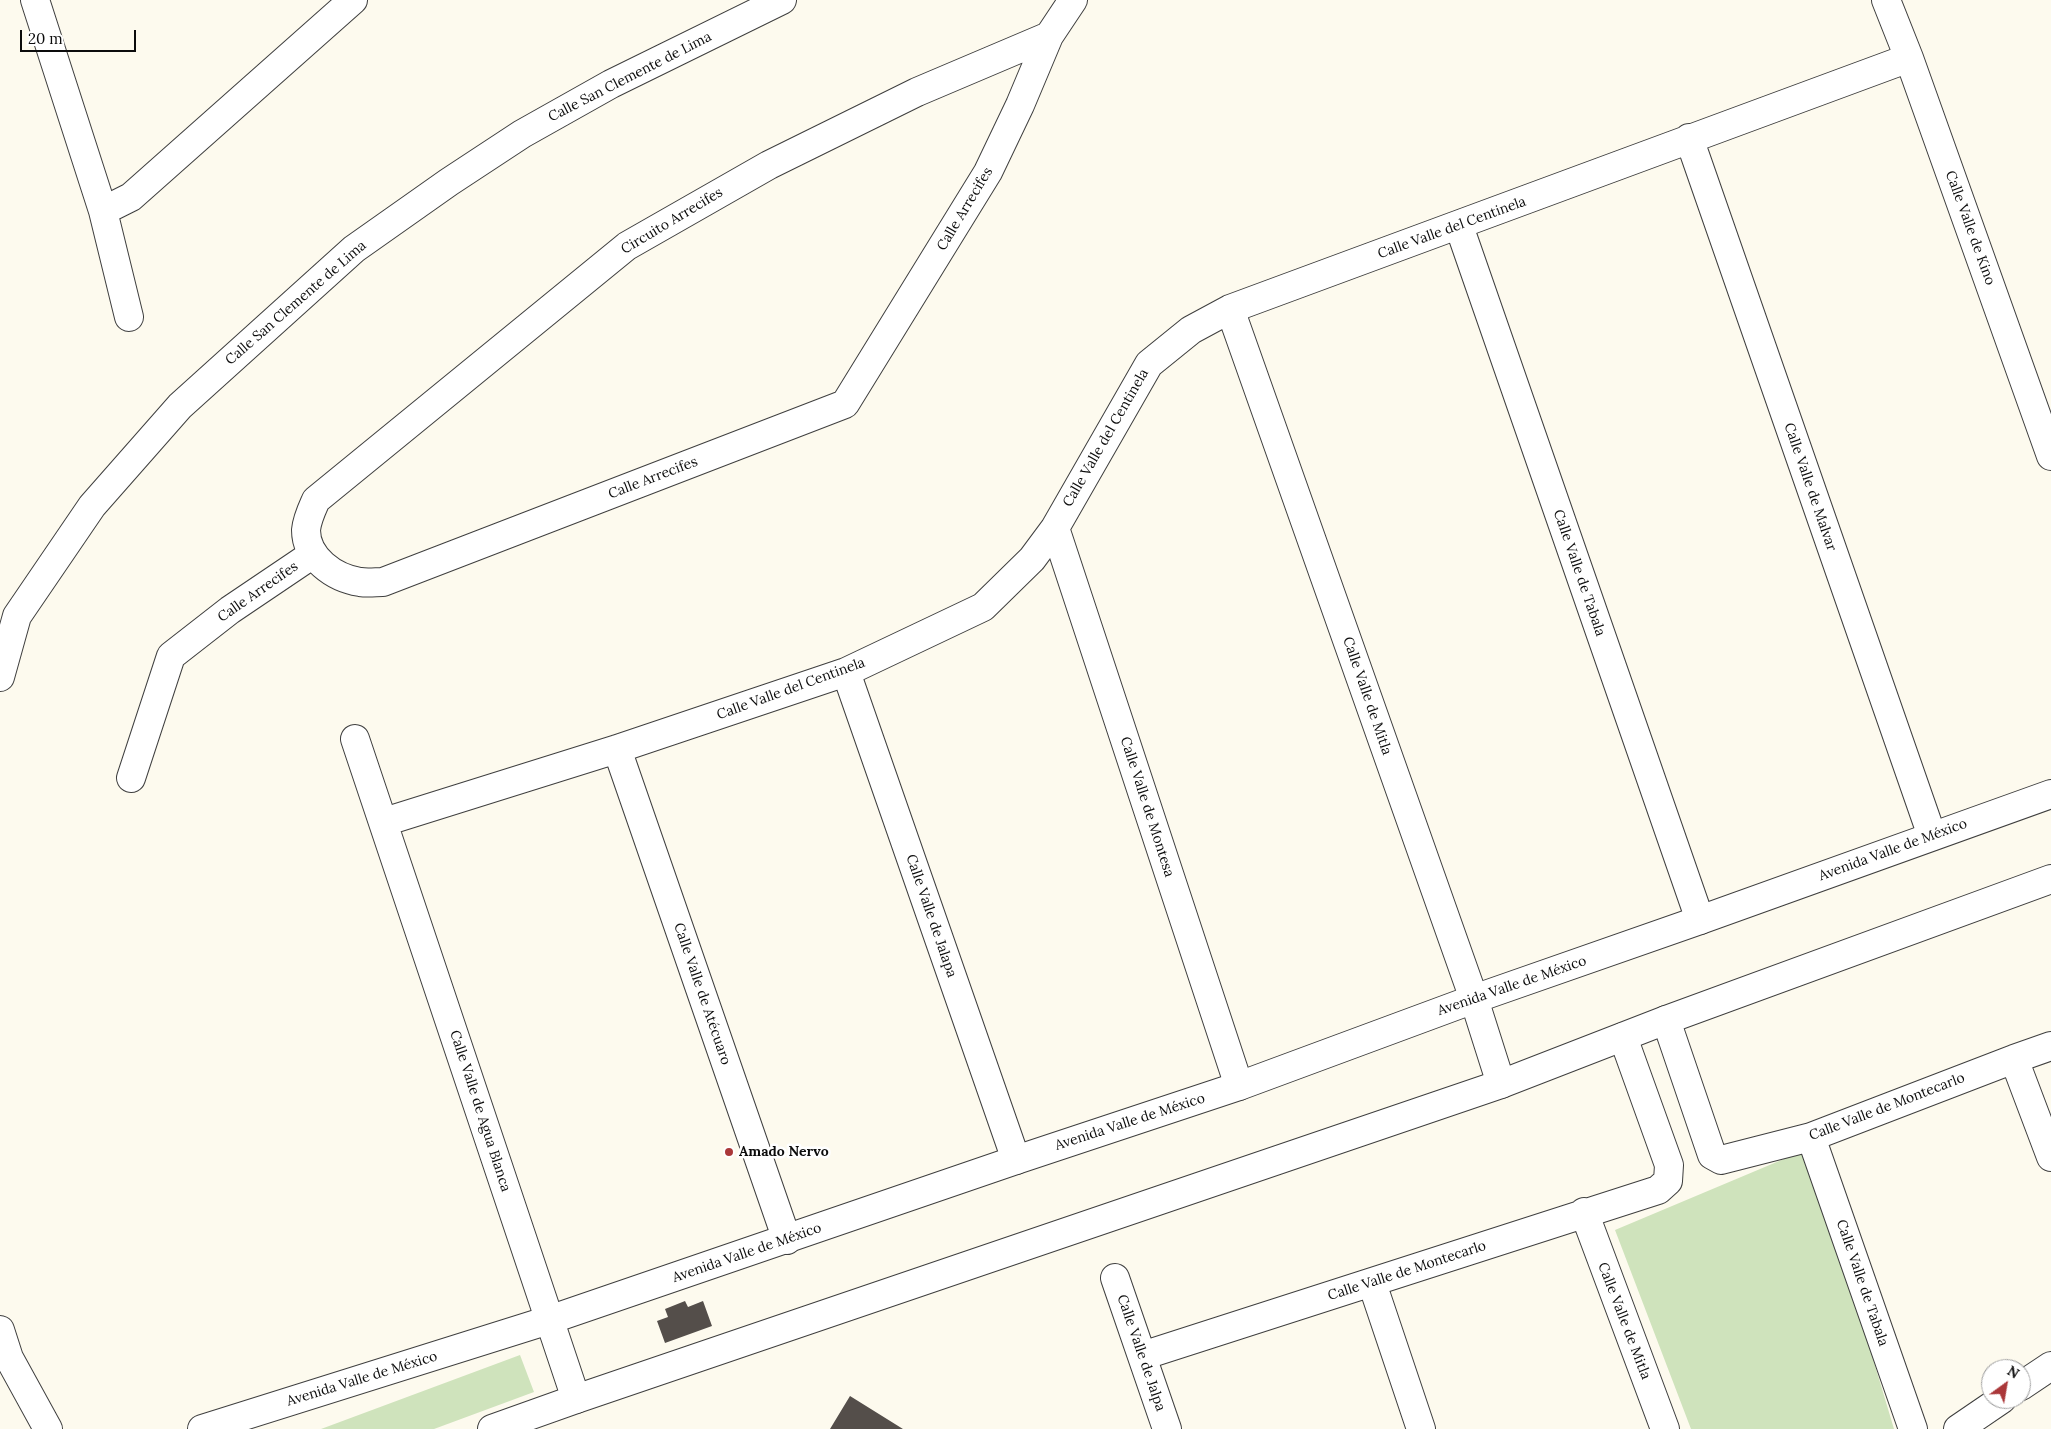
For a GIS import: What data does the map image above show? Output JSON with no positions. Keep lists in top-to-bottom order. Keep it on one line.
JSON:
{"streets":{"street":["Calle San Clemente de Lima","Calle Arrecifes","Circuito Arrecifes","Calle Valle del Centinela","Calle Valle de Kino","Calle Valle de Malvar","Calle Valle de Tabala","Calle Valle de Mitla","Calle Valle de Montesa","Avenida Valle de México","Calle Valle de Jalapa","Calle Valle de Atécuaro","Calle Valle de Montecarlo","Calle Valle de Agua Blanca","Calle Valle de Jalpa"]},"crossings":[["Calle Arrecifes","Circuito Arrecifes"],["Calle Valle del Centinela","Calle Valle de Kino"],["Calle Valle del Centinela","Calle Valle de Malvar"],["Calle Valle del Centinela","Calle Valle de Tabala"],["Calle Valle del Centinela","Calle Valle de Mitla"],["Calle Valle del Centinela","Calle Valle de Montesa"],["Calle Valle del Centinela","Calle Valle de Jalapa"],["Calle Valle del Centinela","Calle Valle de Atécuaro"],["Calle Valle del Centinela","Calle Valle de Agua Blanca"],["Calle Valle de Malvar","Avenida Valle de México"],["Calle Valle de Tabala","Avenida Valle de México"],["Calle Valle de Tabala","Calle Valle de Montecarlo"],["Calle Valle de Mitla","Avenida Valle de México"],["Calle Valle de Mitla","Calle Valle de Montecarlo"],["Calle Valle de Montesa","Avenida Valle de México"],["Avenida Valle de México","Calle Valle de Jalapa"],["Avenida Valle de México","Calle Valle de Atécuaro"],["Avenida Valle de México","Calle Valle de Agua Blanca"],["Calle Valle de Montecarlo","Calle Valle de Jalpa"]],"places":["Amado Nervo"],"scale_bar":"20 m","north":"top right"}
